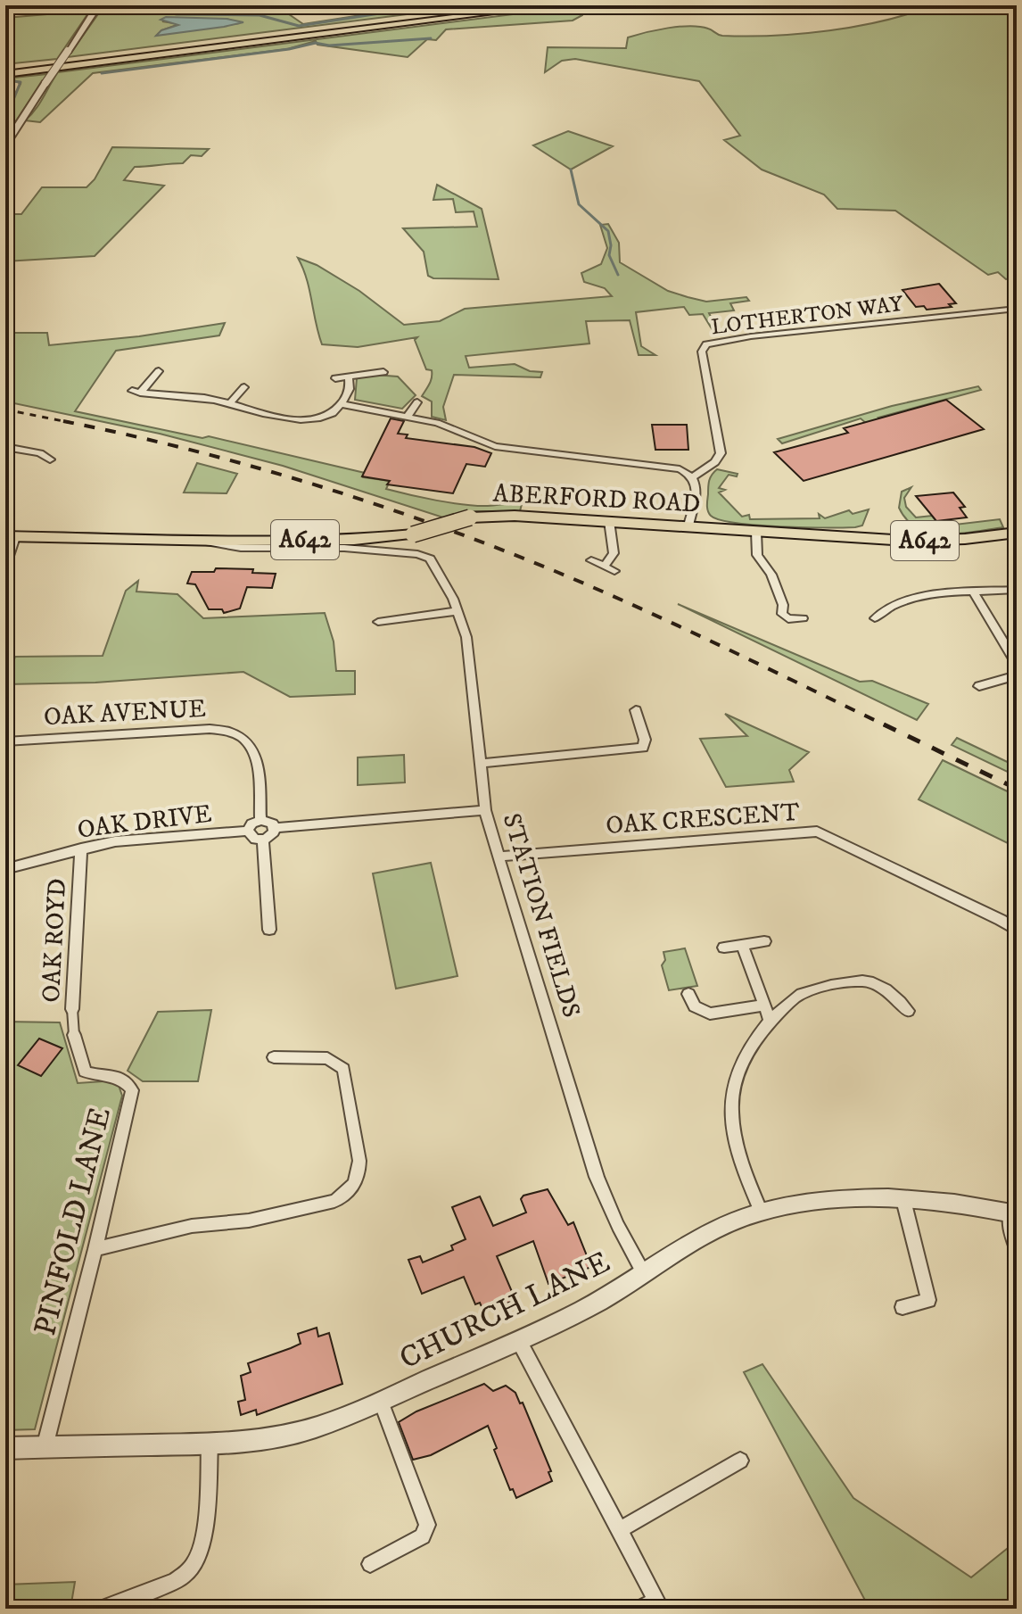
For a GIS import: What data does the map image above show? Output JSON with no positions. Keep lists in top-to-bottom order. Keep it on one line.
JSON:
{"streets":{"main road":["ABERFORD ROAD","A642"],"street":["LOTHERTON WAY","OAK AVENUE","OAK CRESCENT","OAK DRIVE","STATION FIELDS","OAK ROYD","PINFOLD LANE","CHURCH LANE"]},"crossings":[["ABERFORD ROAD","STATION FIELDS"],["OAK AVENUE","OAK DRIVE"],["OAK CRESCENT","STATION FIELDS"],["OAK DRIVE","OAK ROYD"],["STATION FIELDS","CHURCH LANE"],["OAK ROYD","PINFOLD LANE"],["PINFOLD LANE","CHURCH LANE"]]}
